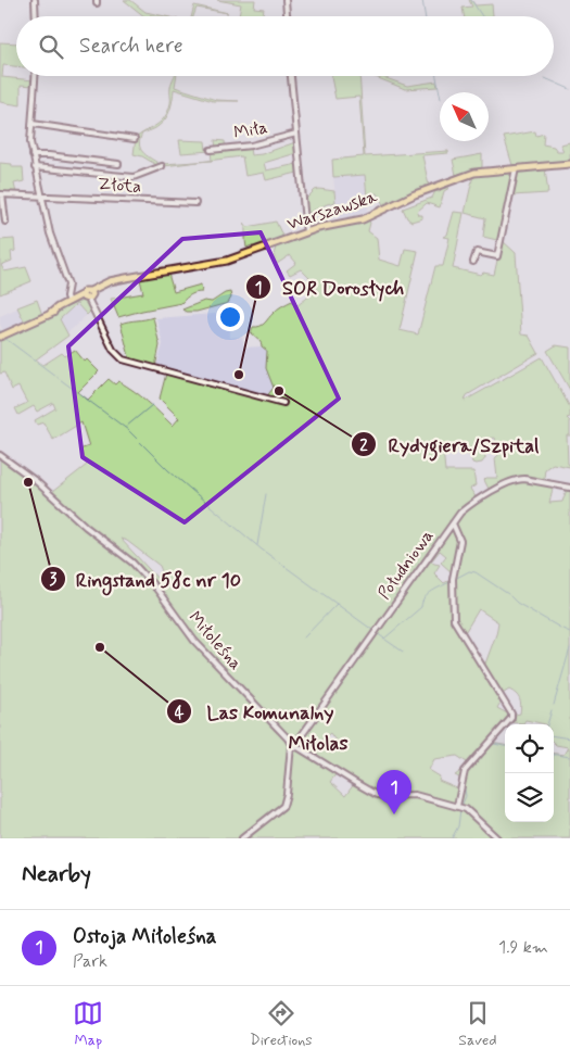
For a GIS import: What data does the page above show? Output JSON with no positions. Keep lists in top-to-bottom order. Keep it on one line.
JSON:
{"streets":{"main road":["Warszawska"],"street":["Miła","Złota","Południowa","Miłoleśna"]},"crossings":[["Południowa","Miłoleśna"]],"districts":["Miłolas"],"places":["SOR Dorosłych","Rydygiera/Szpital","Ringstand 58c nr 10","Las Komunalny"],"north":"top left","page":{"search":"Search here","pins":"1","heading":"Nearby","list":[{"mark":"1","name":"Ostoja Miłoleśna","note":"Park","value":"1.9 km"}],"nav":["Map","Directions","Saved"]}}
